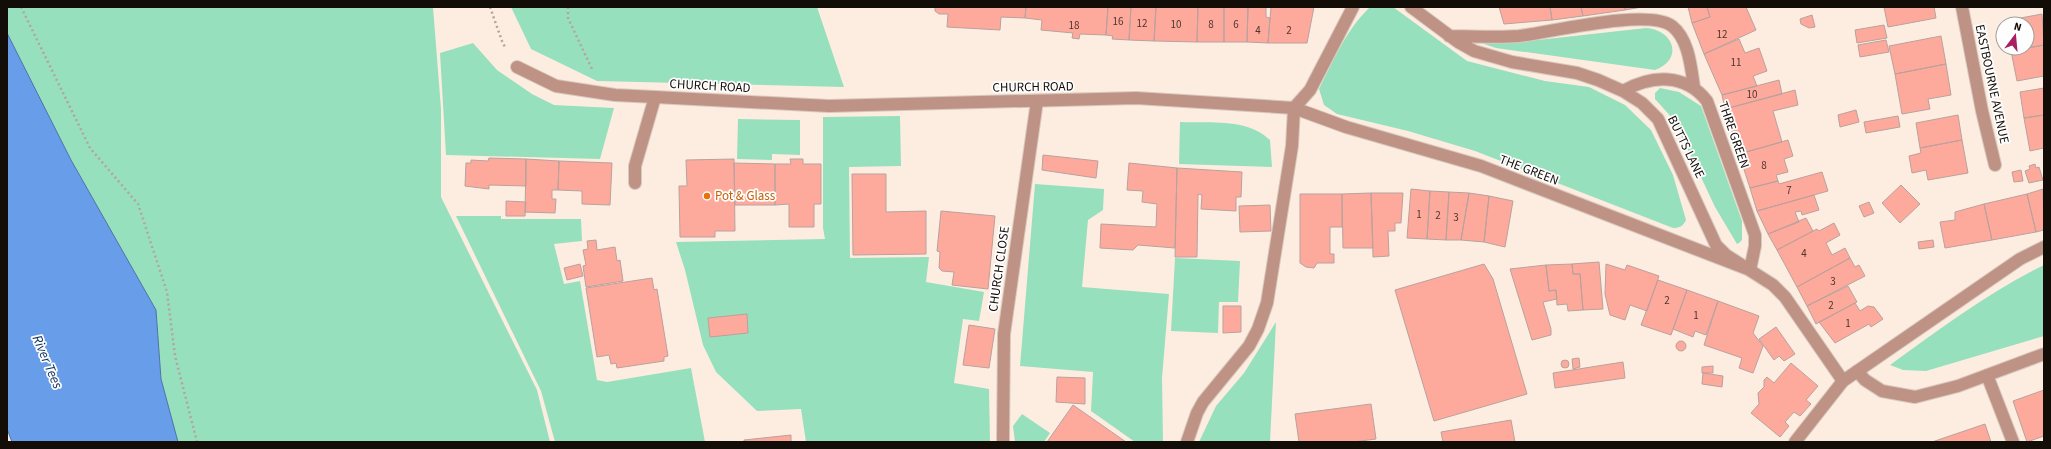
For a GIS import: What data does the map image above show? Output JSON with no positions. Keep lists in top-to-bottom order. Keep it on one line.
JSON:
{"streets":{"street":["EASTBOURNE AVENUE","CHURCH ROAD","THRE GREEN","BUTTS LANE","THE GREEN","CHURCH CLOSE"]},"crossings":[["CHURCH ROAD","THE GREEN"],["CHURCH ROAD","CHURCH CLOSE"],["THRE GREEN","BUTTS LANE"],["THRE GREEN","THE GREEN"],["BUTTS LANE","THE GREEN"]],"water":["River Tees"],"places":["Pot & Glass"],"house_numbers":["16","12","10","8","6","18","4","2","12","11","10","8","7","1","2","3","4","3","2","2","1","1"],"north":"top"}
